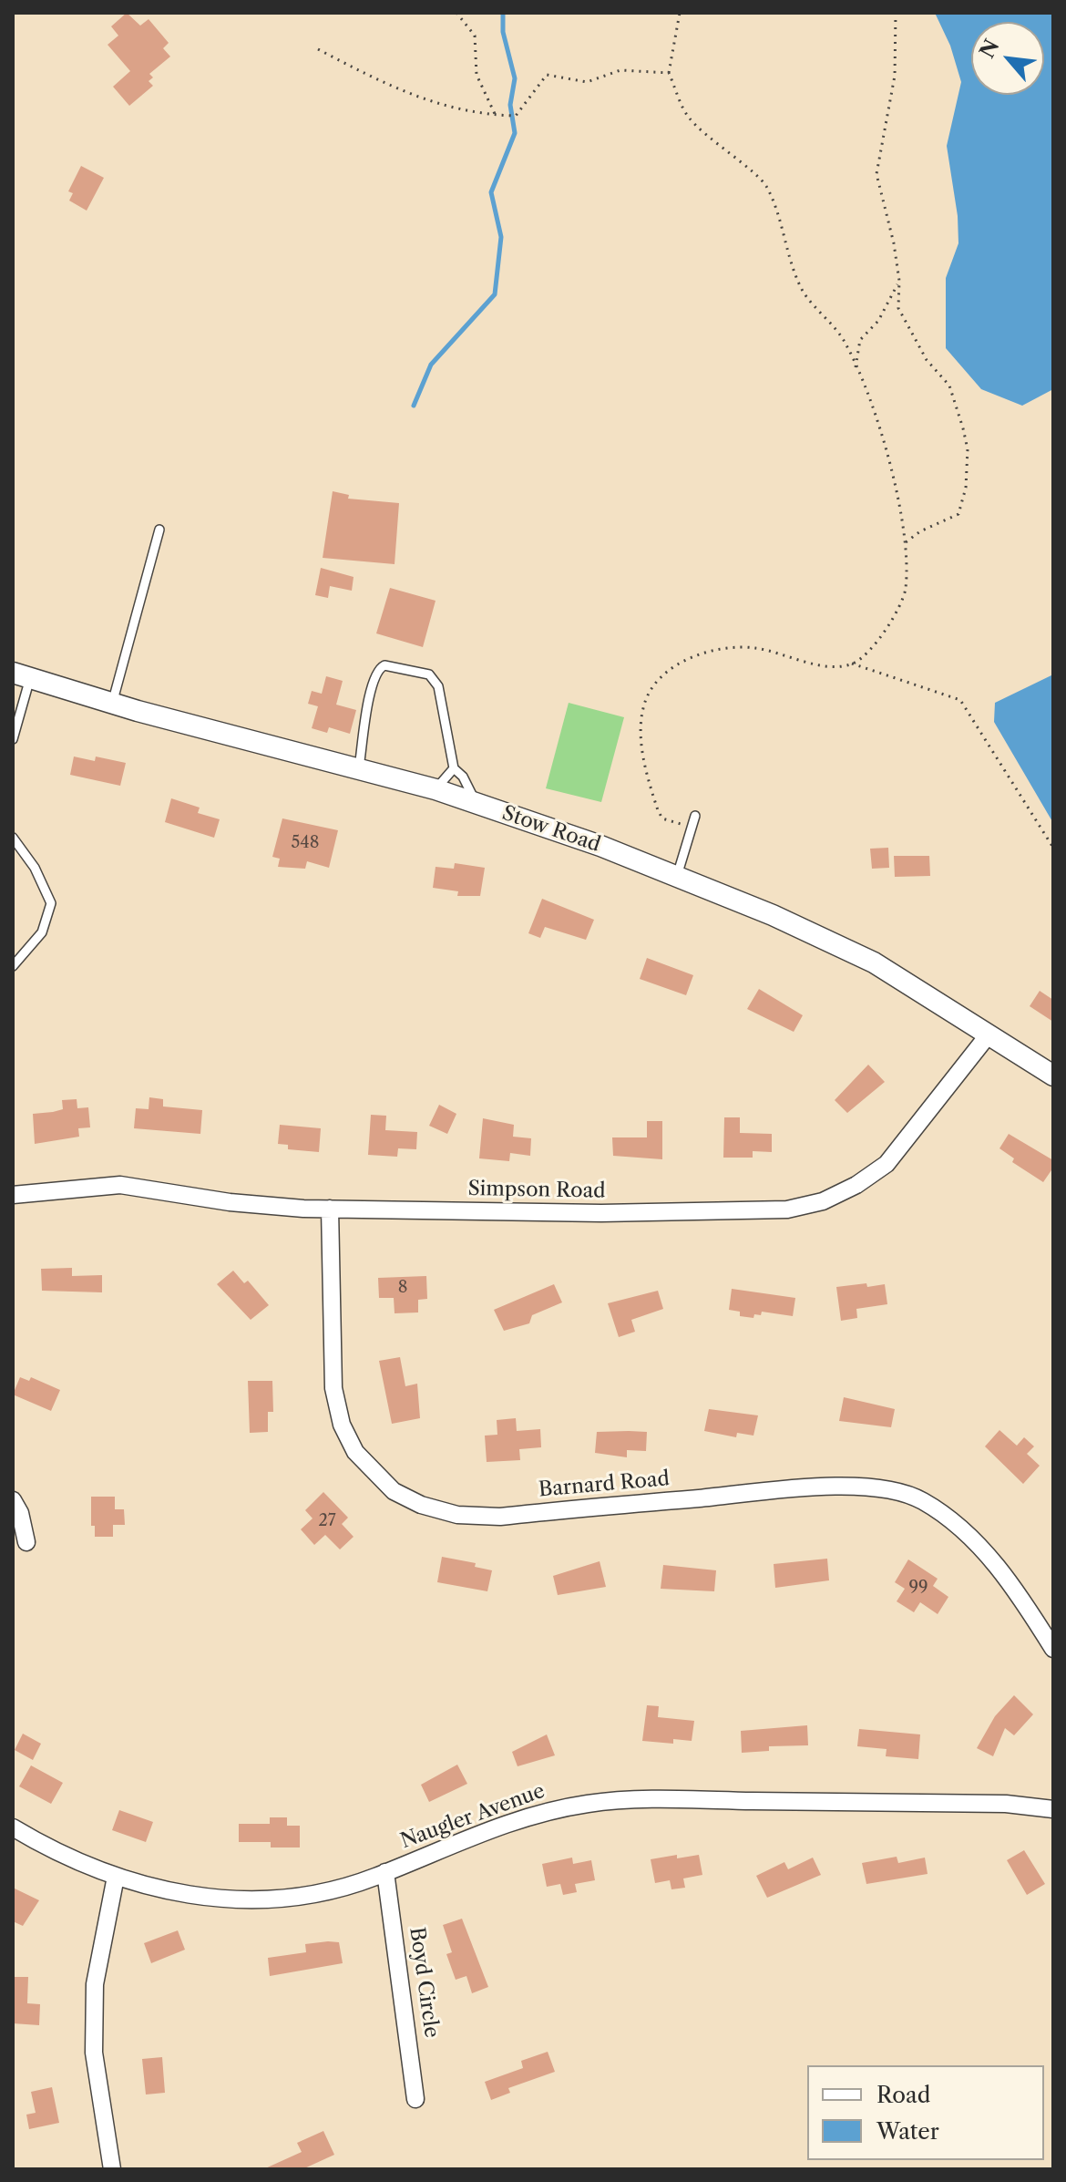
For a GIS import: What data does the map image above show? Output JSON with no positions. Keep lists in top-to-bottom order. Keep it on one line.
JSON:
{"streets":{"street":["Stow Road","Simpson Road","Barnard Road","Naugler Avenue","Boyd Circle"]},"crossings":[["Stow Road","Simpson Road"],["Simpson Road","Barnard Road"],["Naugler Avenue","Boyd Circle"]],"house_numbers":["548","8","27","99"],"legend":["Road","Water"],"north":"top left"}
